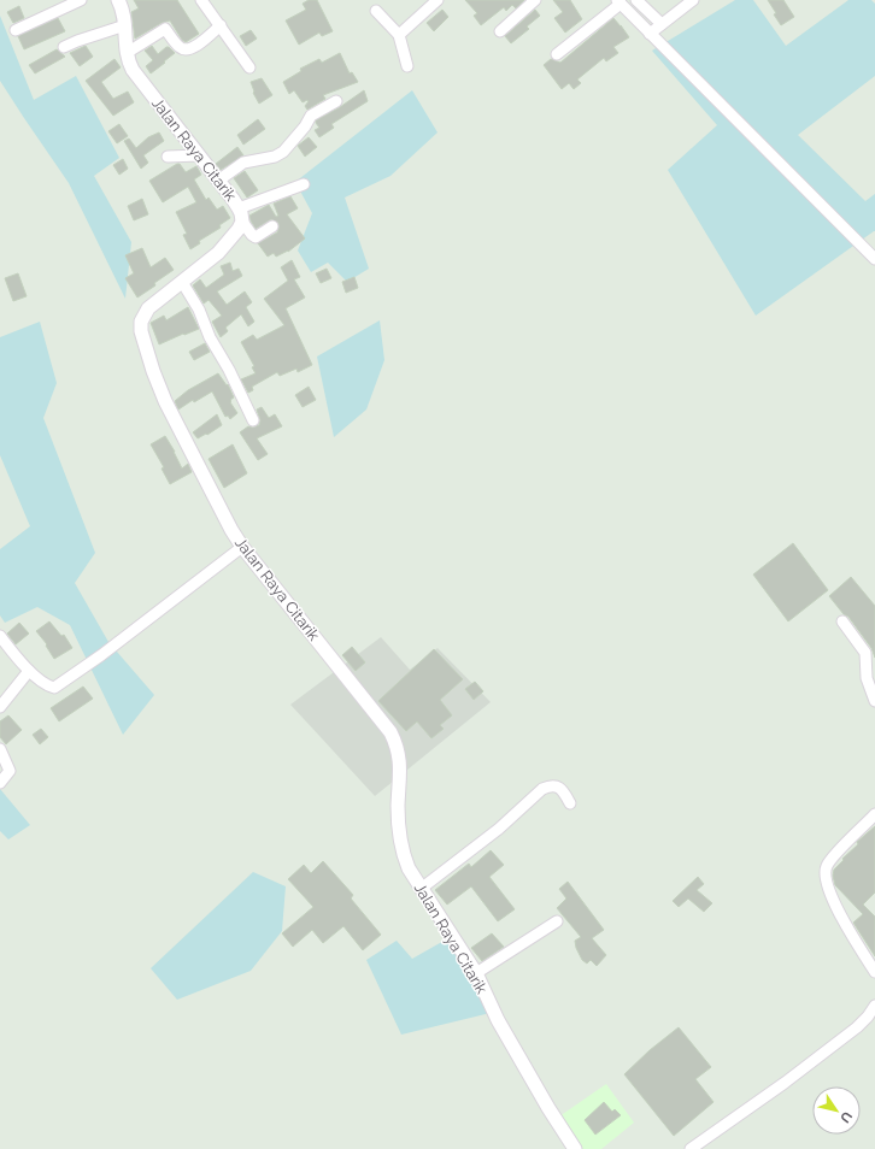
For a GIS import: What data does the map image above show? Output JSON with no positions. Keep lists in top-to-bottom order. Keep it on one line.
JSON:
{"streets":{"street":["Jalan Raya Citarik"]},"north":"bottom right"}
